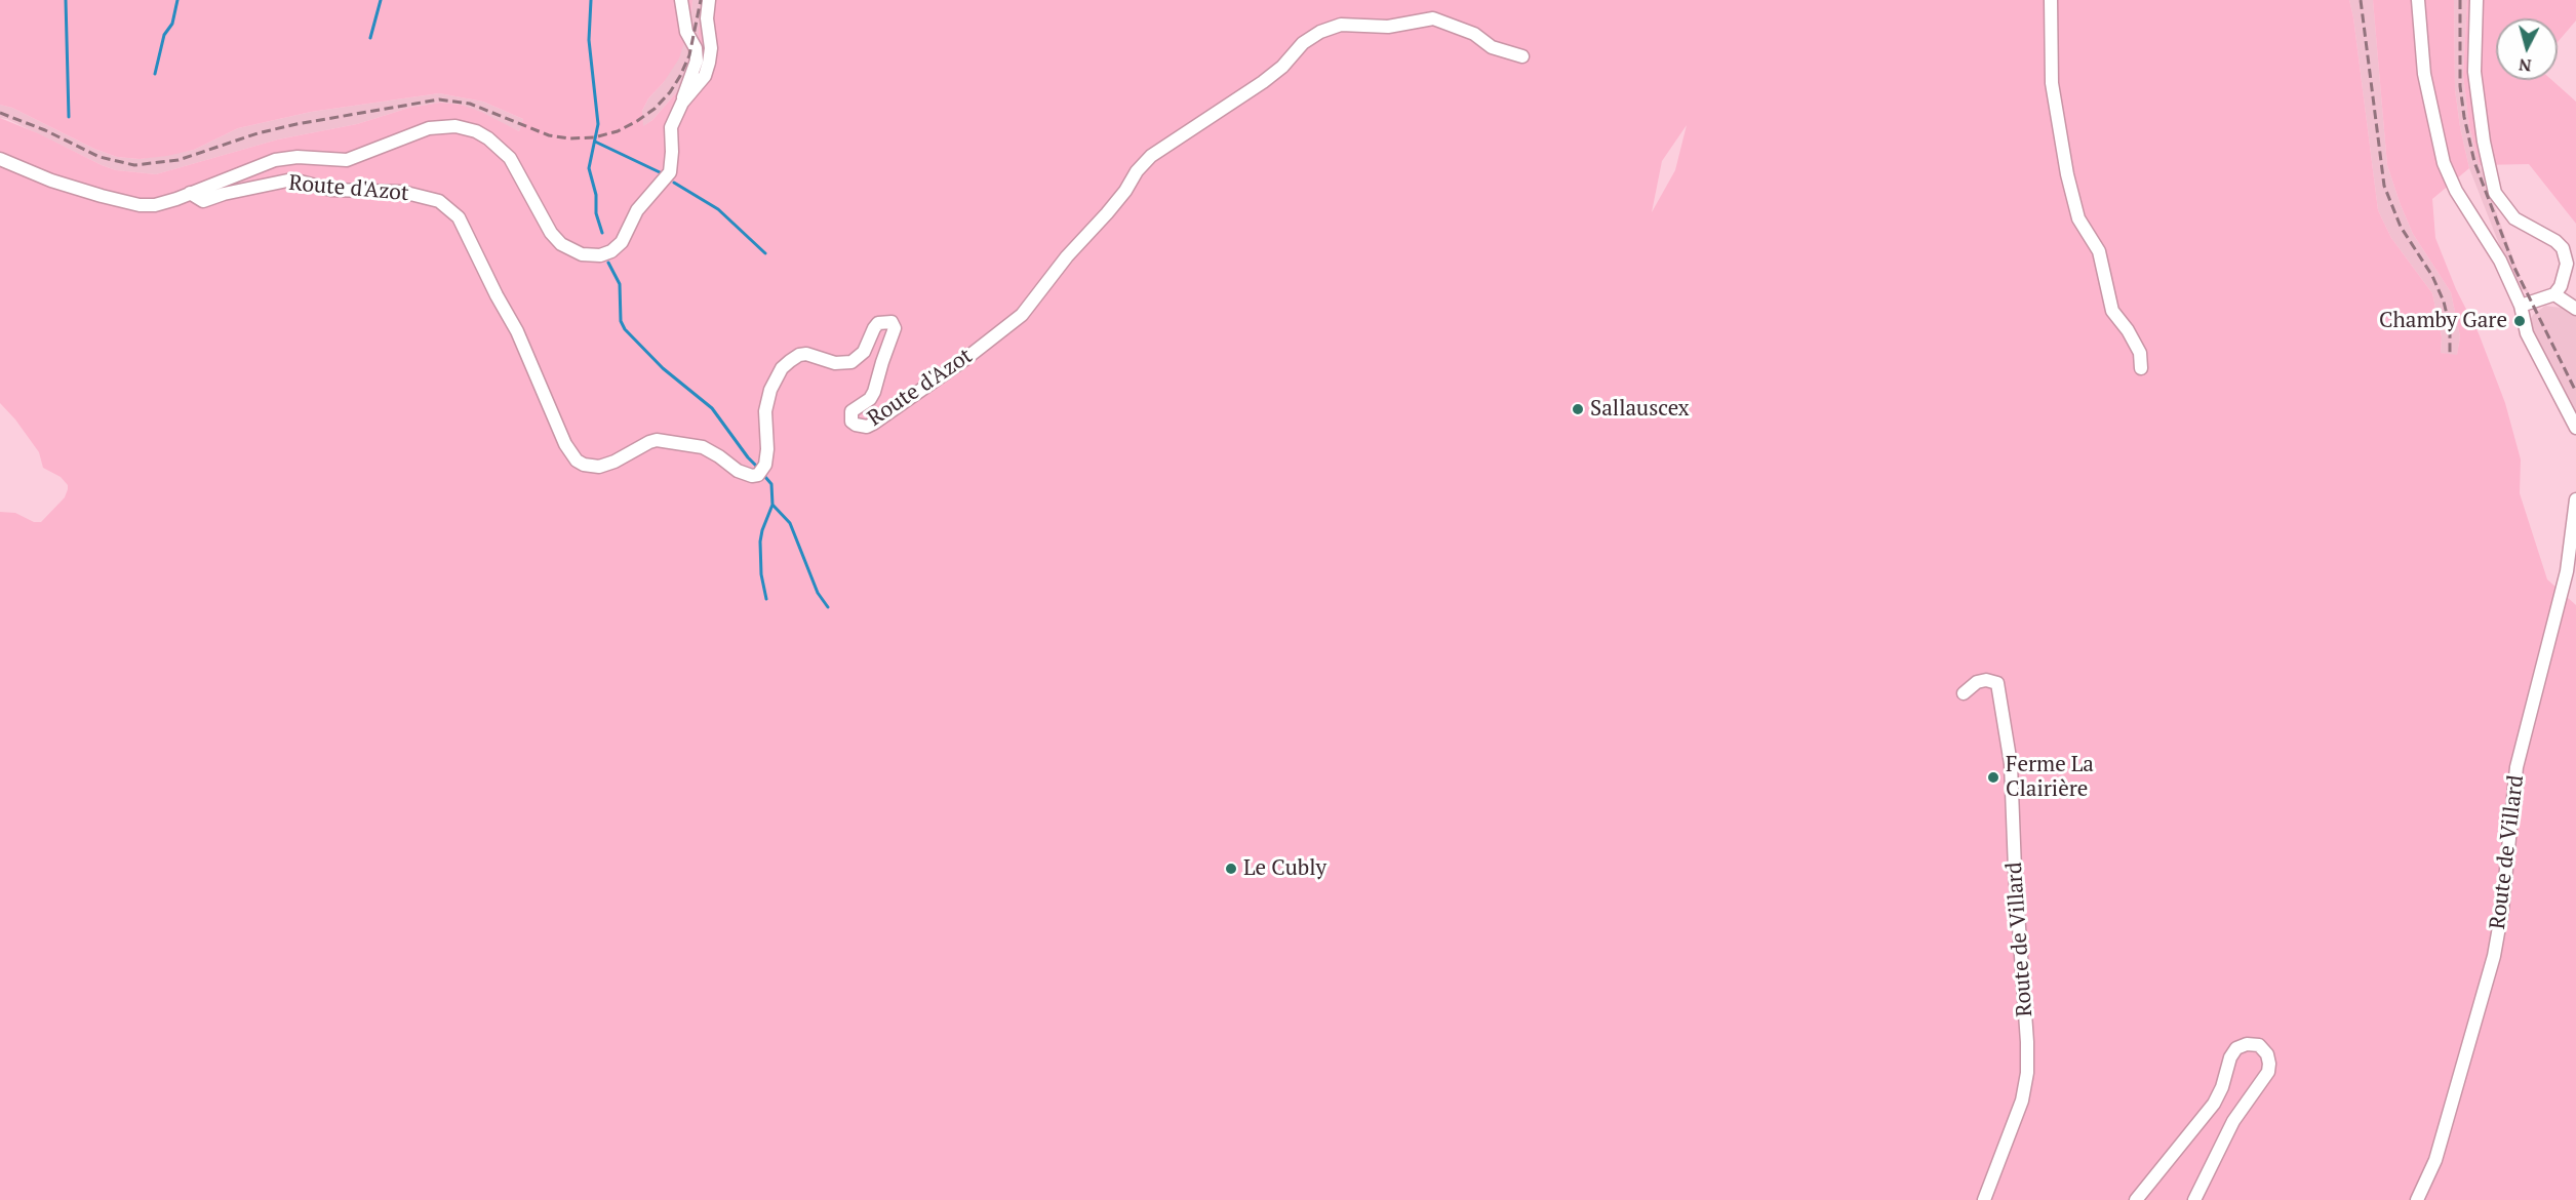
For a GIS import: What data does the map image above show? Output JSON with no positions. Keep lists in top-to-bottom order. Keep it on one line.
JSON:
{"streets":{"street":["Route d'Azot","Route de Villard"]},"places":["Chamby Gare","Sallauscex","Ferme La Clairière","Le Cubly"],"north":"bottom"}
